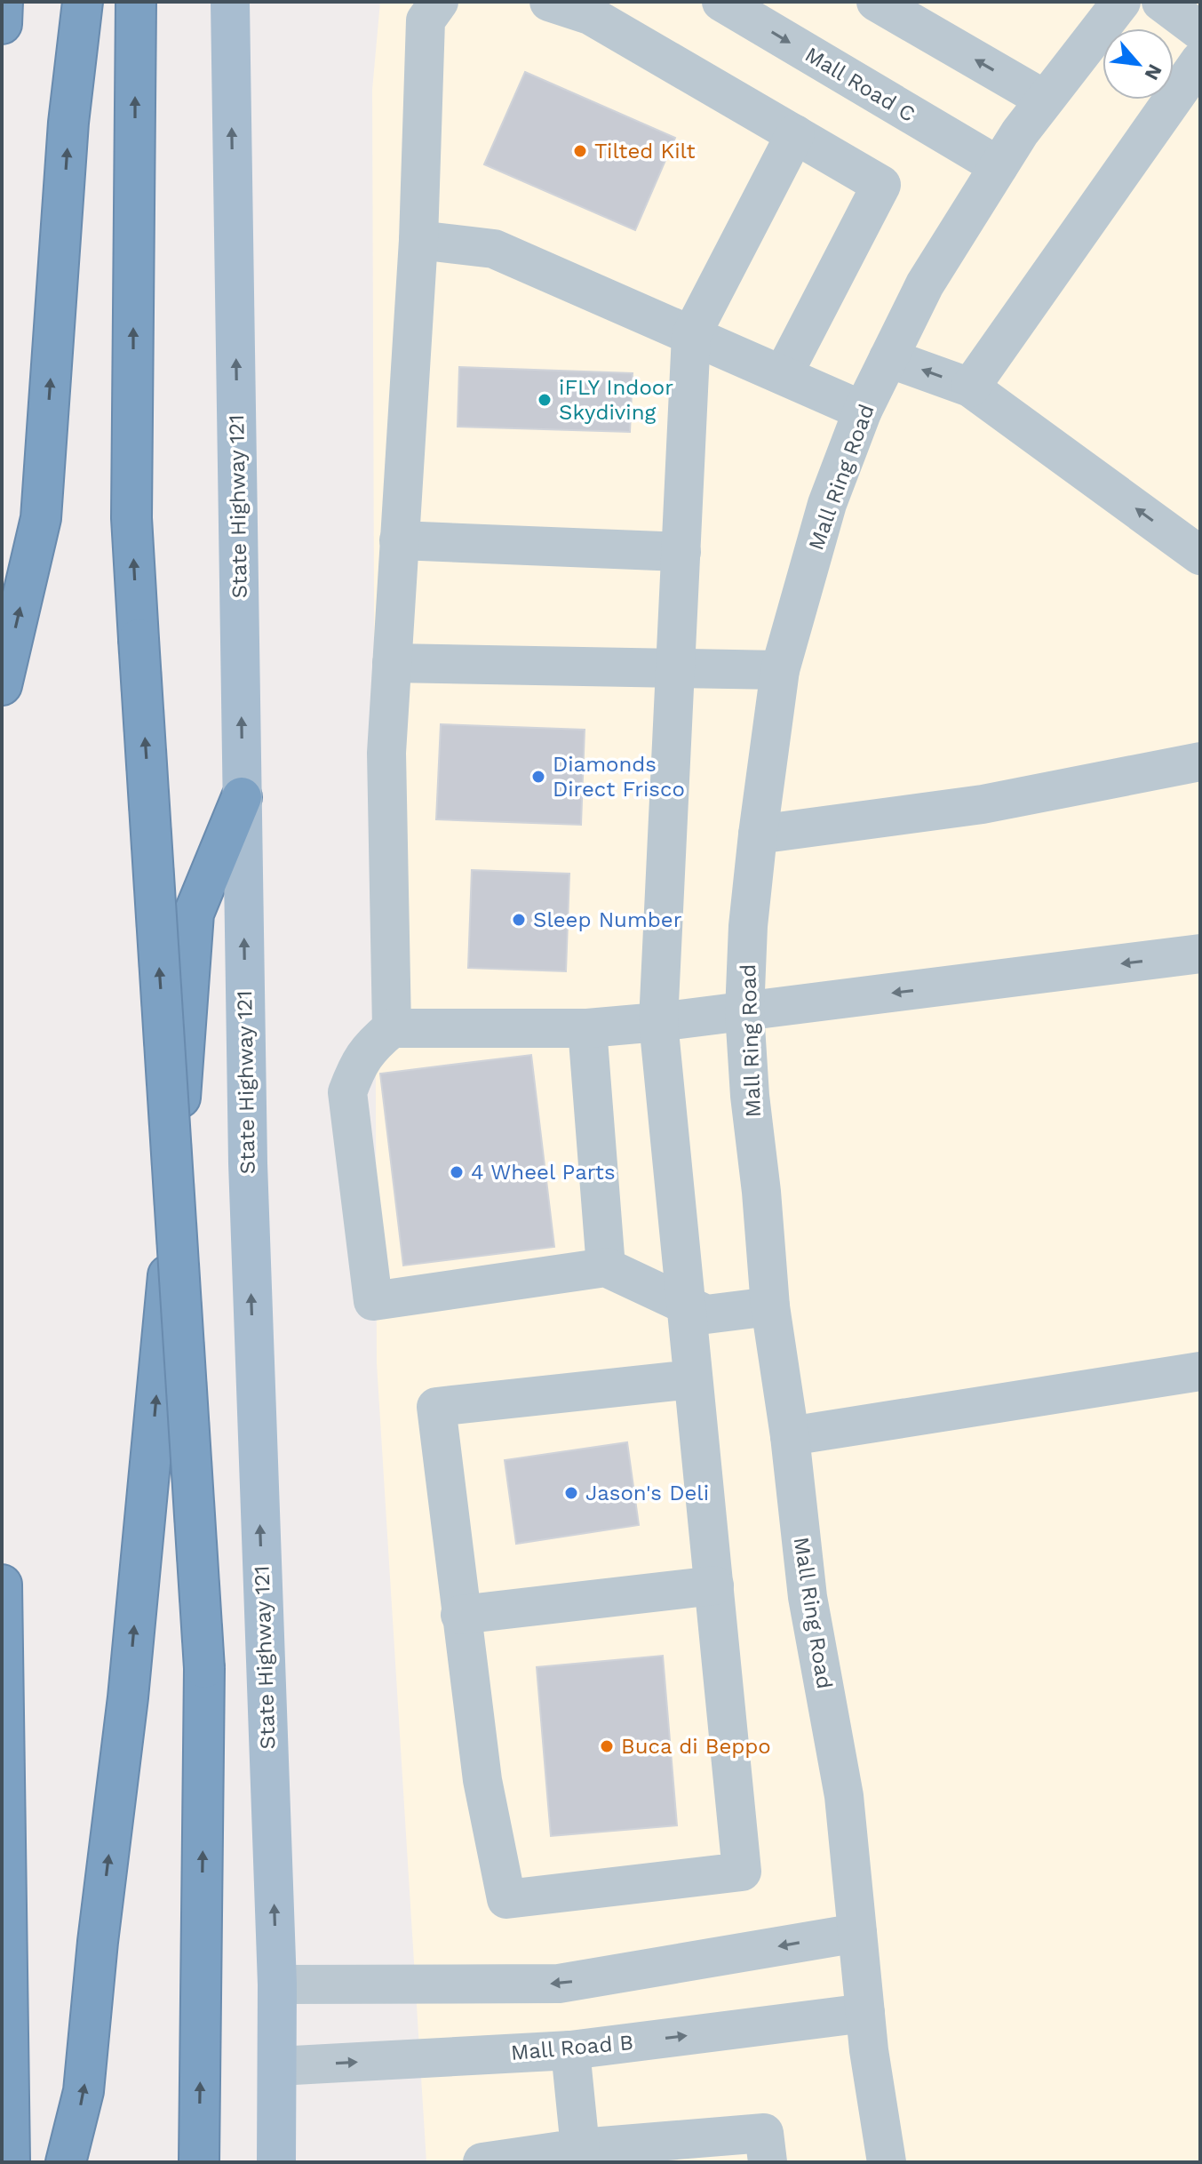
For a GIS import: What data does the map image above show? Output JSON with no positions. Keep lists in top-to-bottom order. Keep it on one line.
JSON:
{"streets":{"main road":["State Highway 121"],"street":["Mall Road C","Mall Ring Road","Mall Road B"]},"crossings":[["Mall Road C","Mall Ring Road"],["Mall Ring Road","Mall Road B"],["State Highway 121","Mall Road B"]],"one_way":["State Highway 121"],"places":["Tilted Kilt","iFLY Indoor Skydiving","Diamonds Direct Frisco","Sleep Number","4 Wheel Parts","Jason's Deli","Buca di Beppo"],"north":"bottom right"}
